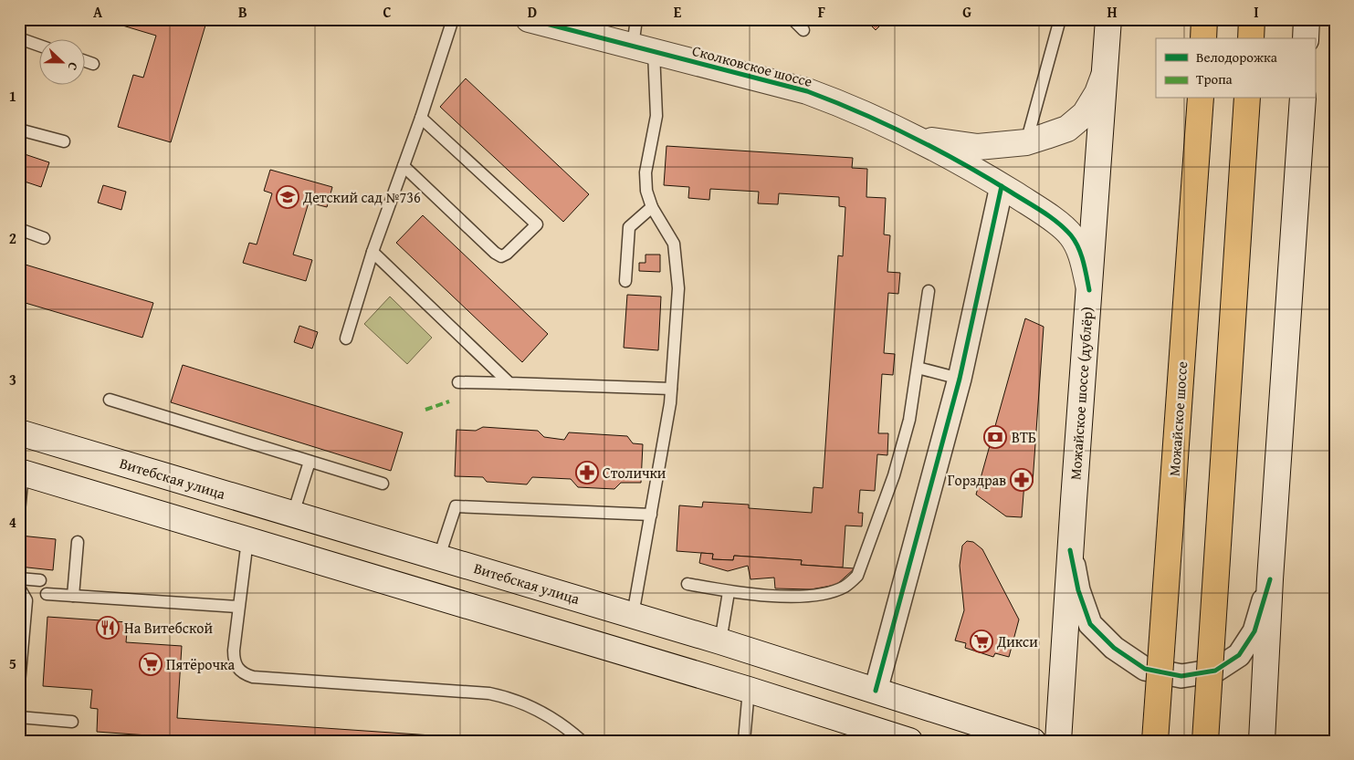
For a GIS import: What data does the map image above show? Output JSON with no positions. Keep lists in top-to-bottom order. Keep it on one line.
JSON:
{"streets":{"main road":["Сколковское шоссе","Можайское шоссе (дублёр)","Можайское шоссе","Витебская улица"]},"crossings":[["Сколковское шоссе","Можайское шоссе (дублёр)"]],"places":{"school or university":["Детский сад №736"],"bank":["ВТБ"],"pharmacy":["Столички","Горздрав"],"restaurant":["На Витебской"],"supermarket":["Дикси","Пятёрочка"]},"legend":["Велодорожка","Тропа"],"north":"right","grid":{"columns":["A","B","C","D","E","F","G","H","I"],"rows":["1","2","3","4","5"]}}
